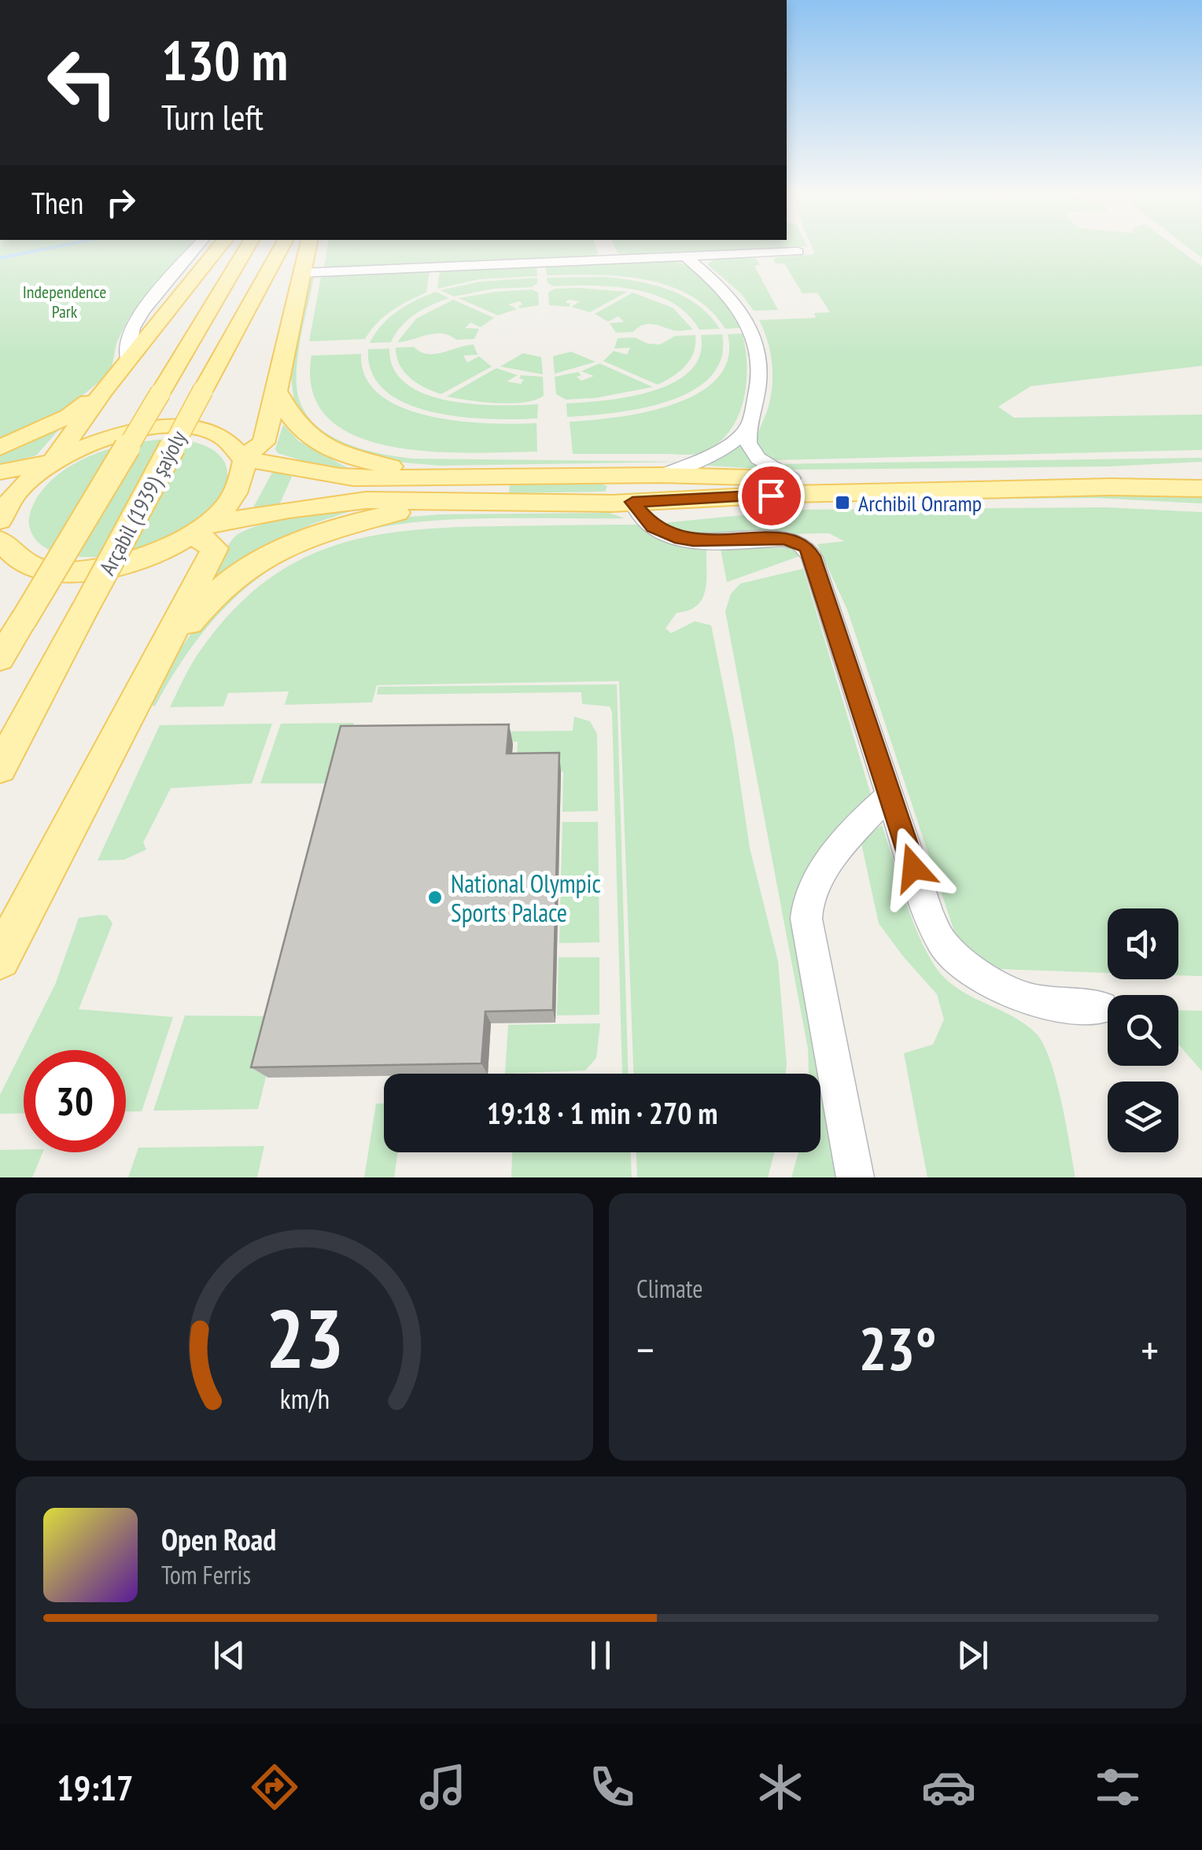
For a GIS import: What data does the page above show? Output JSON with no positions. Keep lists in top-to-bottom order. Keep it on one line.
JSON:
{"streets":{"main road":["Arçabil (1939) şaýoly"]},"parks":["Independence Park"],"places":{"transit":["Archibil Onramp"],"other":["National Olympic Sports Palace"]},"page":{"turn":["130 m","Turn left"],"then":"Then","limit":"30","trip":"19:18 · 1 min · 270 m","tile":"Climate","heat":["−","23°","+"],"song":["Open Road","Tom Ferris"],"tabs":"19:17","gauge":["23","km/h"]}}
